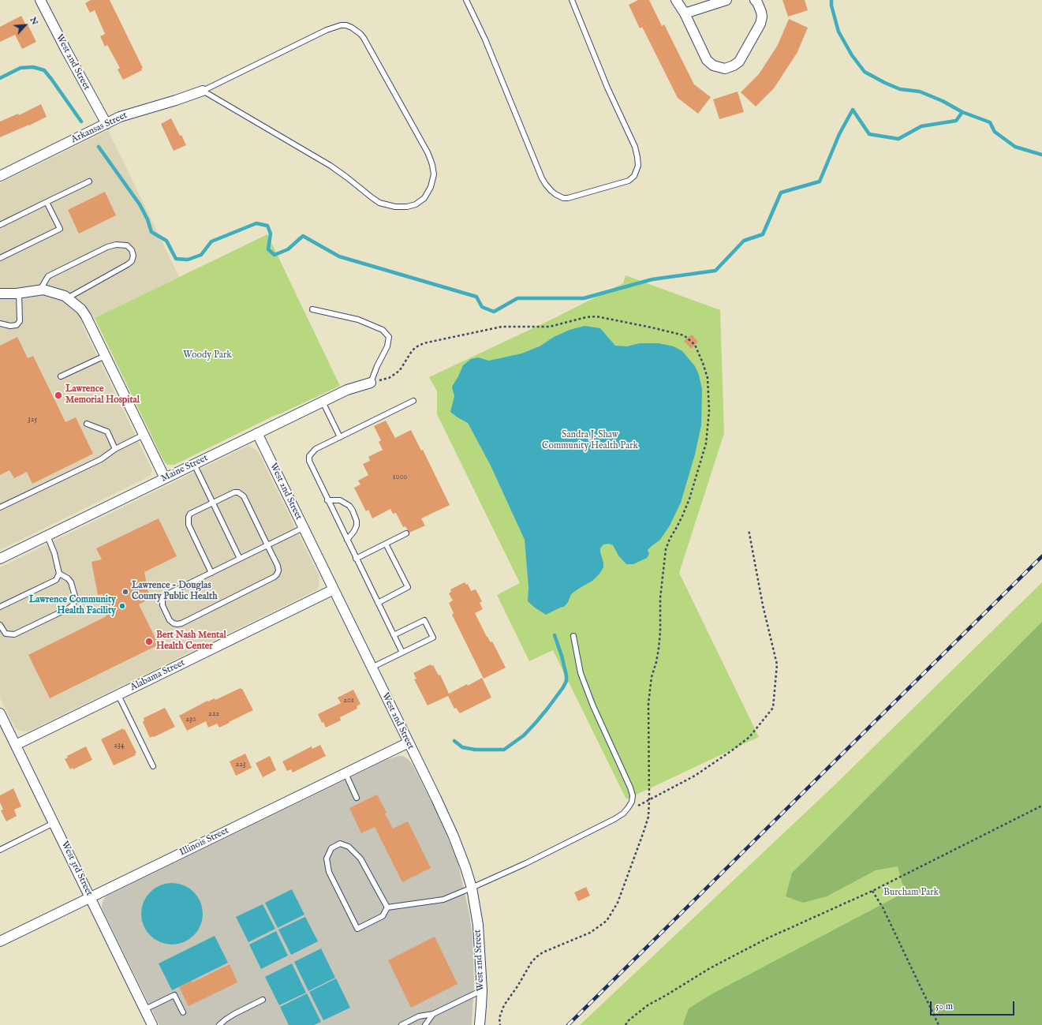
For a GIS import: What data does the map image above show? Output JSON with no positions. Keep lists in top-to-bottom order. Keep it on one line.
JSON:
{"streets":{"street":["West 2nd Street","Arkansas Street","Maine Street","Alabama Street","Illinois Street","West 3rd Street"]},"crossings":[["West 2nd Street","Arkansas Street"],["West 2nd Street","Maine Street"],["West 2nd Street","Alabama Street"],["West 2nd Street","Illinois Street"],["Alabama Street","West 3rd Street"],["Illinois Street","West 3rd Street"]],"parks":["Woody Park","Sandra J. Shaw Community Health Park","Burcham Park"],"places":["Lawrence Memorial Hospital","Lawrence - Douglas County Public Health","Lawrence Community Health Facility","Bert Nash Mental Health Center"],"house_numbers":["325","1000","201","222","230","234","223"],"scale_bar":"50 m","north":"top right"}
